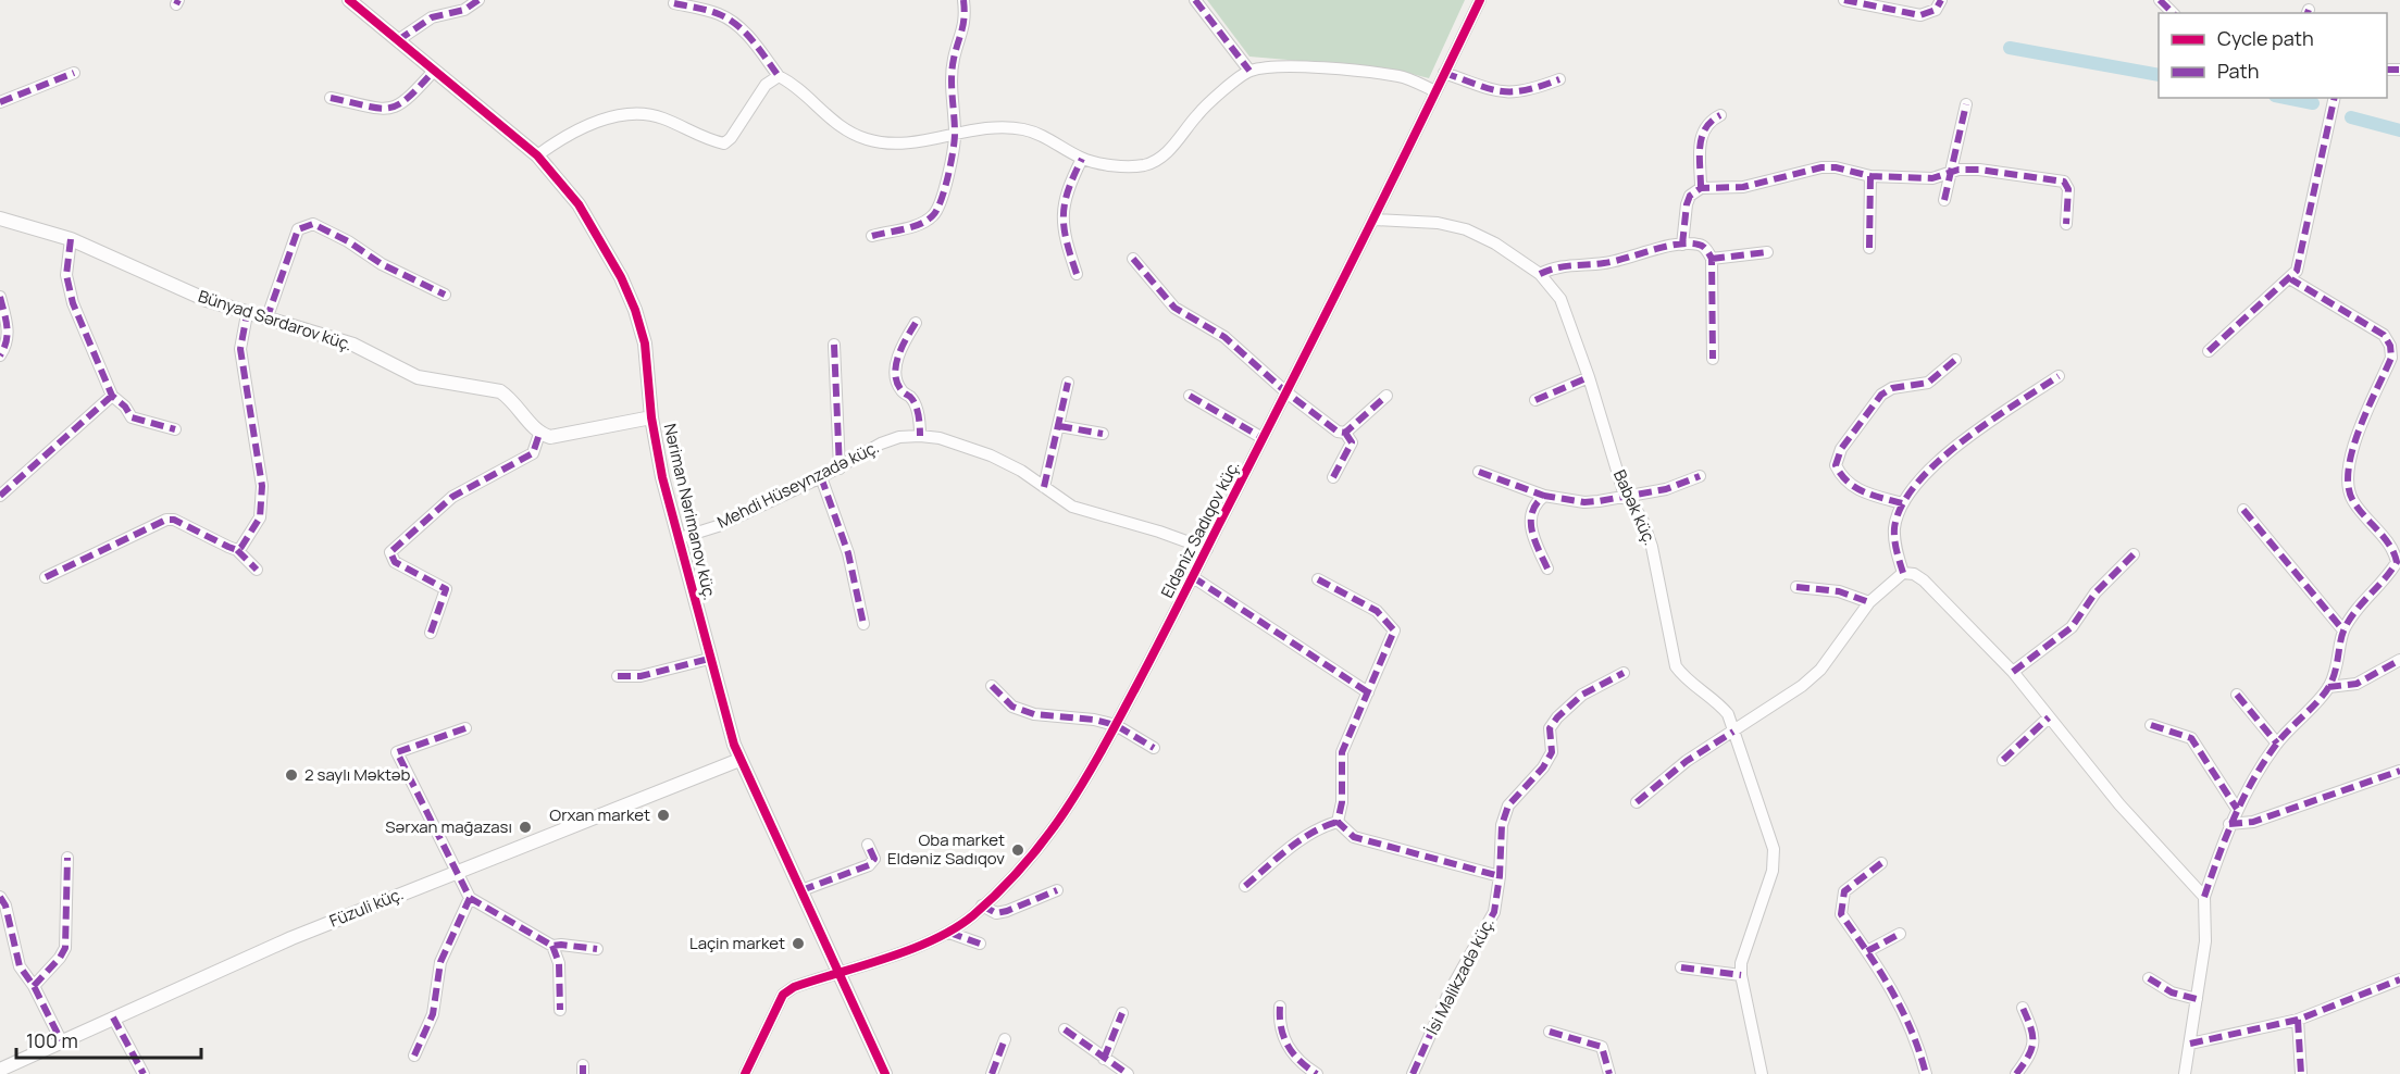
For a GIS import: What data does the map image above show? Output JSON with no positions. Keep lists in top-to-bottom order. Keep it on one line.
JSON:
{"streets":{"street":["Bünyad Sərdarov küç.","Mehdi Hüseynzadə küç.","Babək küç.","Nəriman Nərimanov küç.","Eldəniz Sadıqov küç.","Füzuli küç.","İsi Məlikzadə küç."]},"crossings":[["Mehdi Hüseynzadə küç.","Nəriman Nərimanov küç."],["Mehdi Hüseynzadə küç.","Eldəniz Sadıqov küç."],["Babək küç.","Eldəniz Sadıqov küç."],["Nəriman Nərimanov küç.","Eldəniz Sadıqov küç."],["Nəriman Nərimanov küç.","Füzuli küç."]],"places":["2 saylı Məktəb","Orxan market","Sərxan mağazası","Oba market Eldəniz Sadıqov","Laçin market"],"legend":["Cycle path","Path"],"scale_bar":"100 m"}
